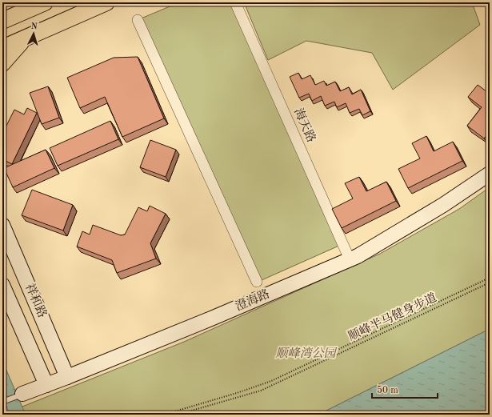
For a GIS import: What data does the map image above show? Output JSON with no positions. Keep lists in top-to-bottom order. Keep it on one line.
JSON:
{"streets":{"street":["海天路","祥和路","澄海路"],"path":["顺峰半马健身步道"]},"crossings":[["海天路","澄海路"],["祥和路","澄海路"]],"parks":["顺峰湾公园"],"scale_bar":"50 m","north":"top"}
